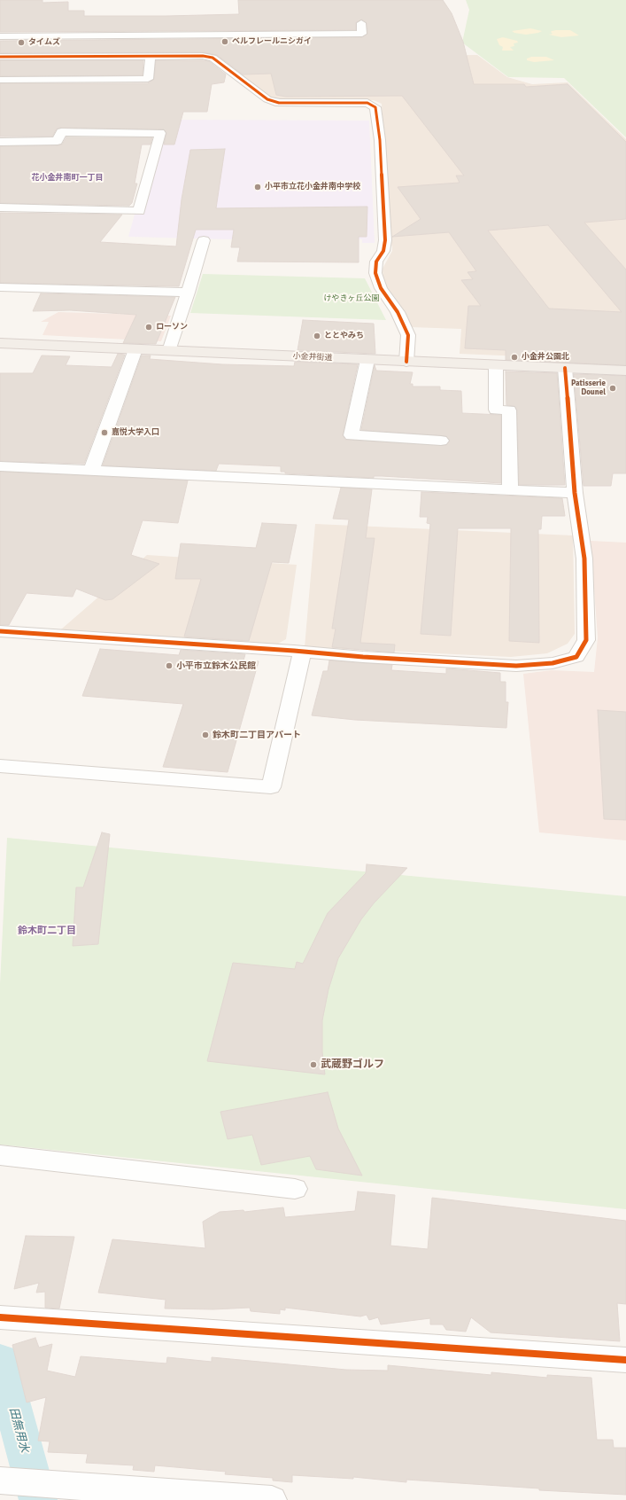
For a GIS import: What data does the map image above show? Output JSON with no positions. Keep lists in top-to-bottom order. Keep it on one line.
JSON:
{"streets":{"main road":["小金井街道"]},"districts":["花小金井南町一丁目","鈴木町二丁目"],"water":["田無用水"],"parks":["けやきヶ丘公園"],"places":["ベルフレールニシガイ","タイムズ","小平市立花小金井南中学校","ローソン","ととやみち","小金井公園北","Patisserie Dounel","嘉悦大学入口","小平市立鈴木公民館","鈴木町二丁目アパート","武蔵野ゴルフ"]}
